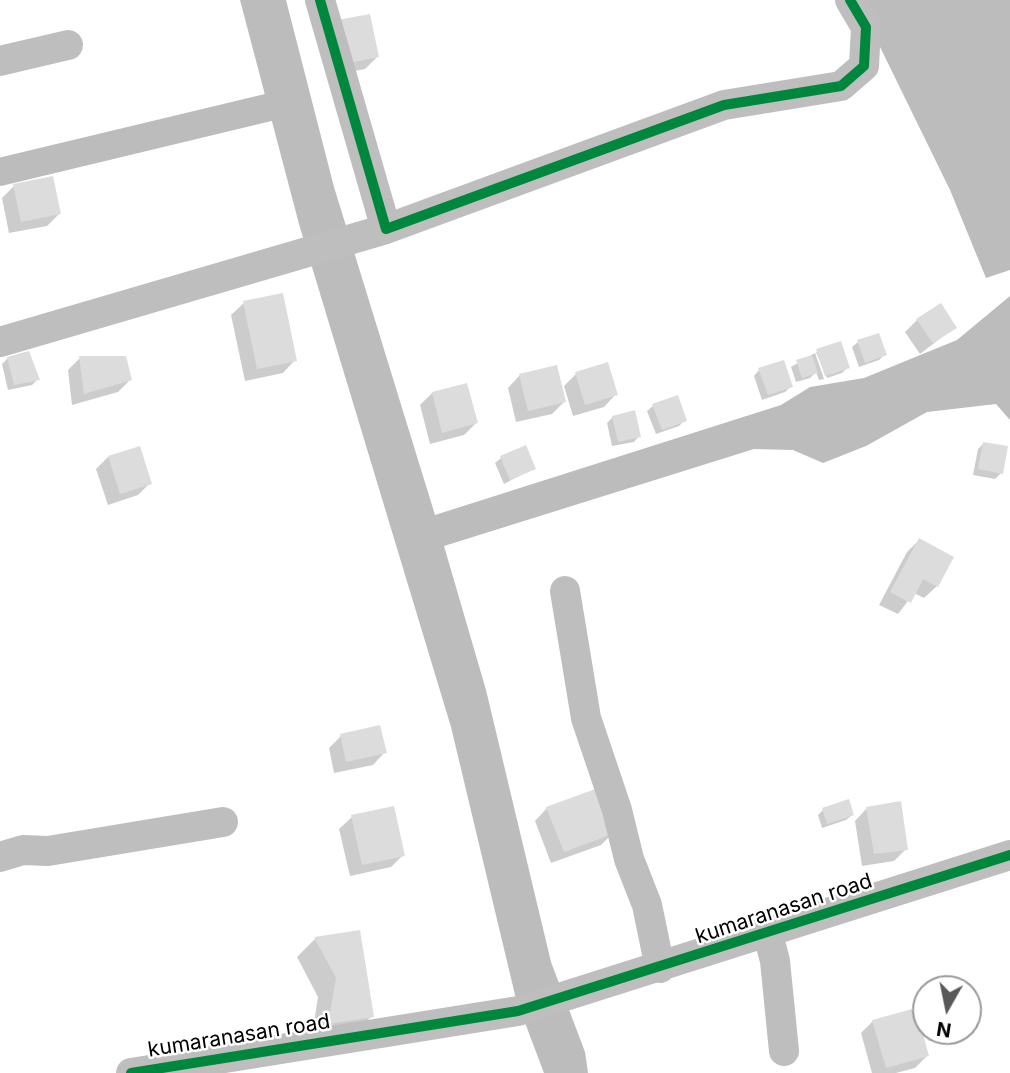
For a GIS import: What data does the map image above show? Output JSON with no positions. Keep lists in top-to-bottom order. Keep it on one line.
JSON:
{"streets":{"street":["kumaranasan road"]},"north":"bottom"}
